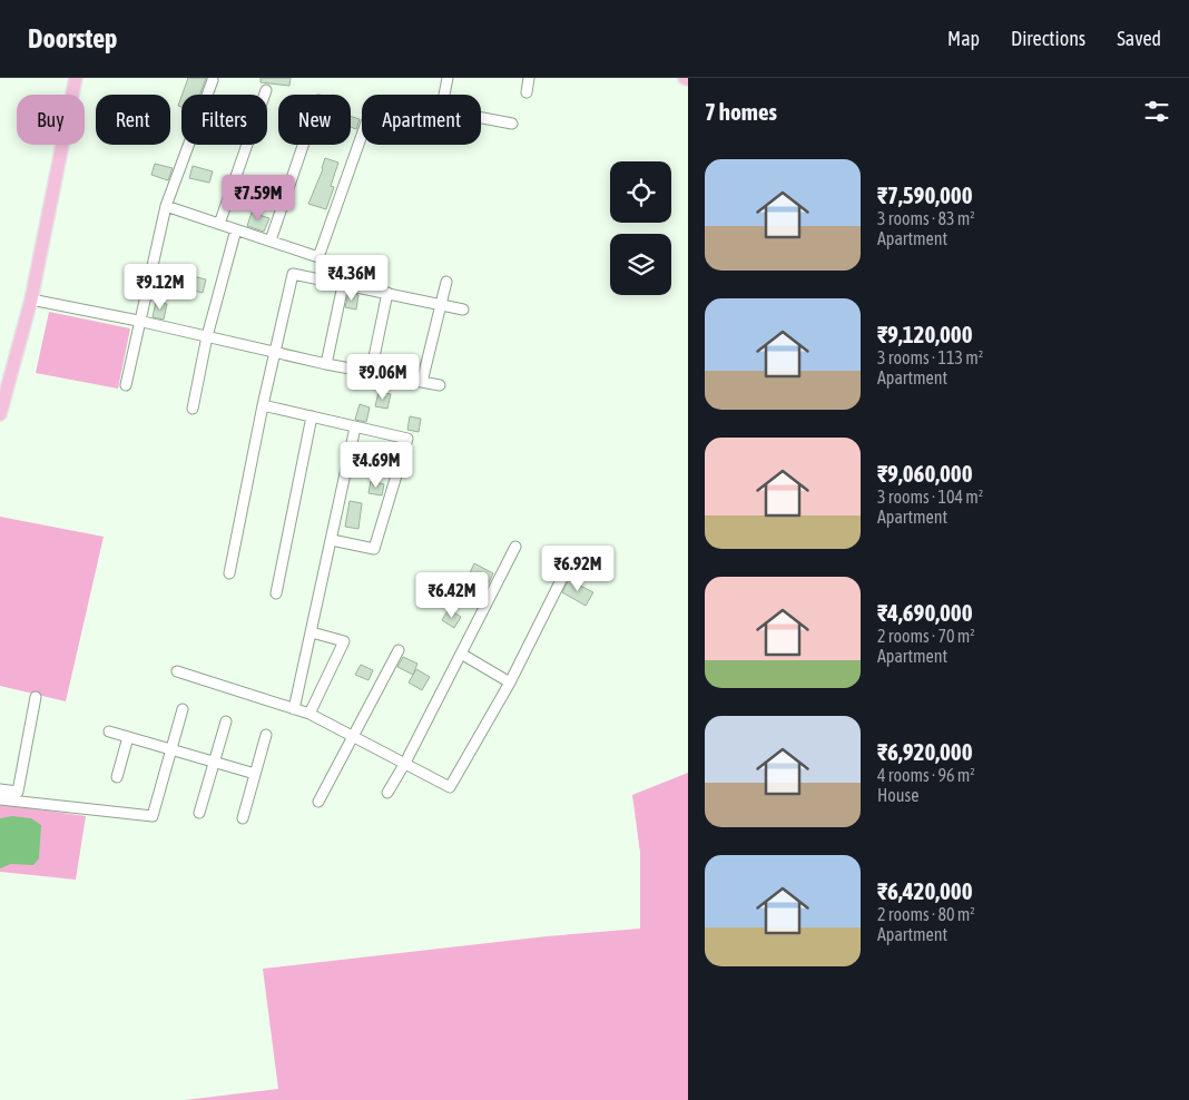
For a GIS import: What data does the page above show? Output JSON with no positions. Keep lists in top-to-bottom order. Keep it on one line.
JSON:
{"page":{"header":"Doorstep","nav":["Map","Directions","Saved"],"heading":"7 homes","chip":["Buy","Rent","Filters","New","Apartment"],"list":[{"name":"₹7,590,000","note":"3 rooms · 83 m² · Apartment"},{"name":"₹9,120,000","note":"3 rooms · 113 m² · Apartment"},{"name":"₹9,060,000","note":"3 rooms · 104 m² · Apartment"},{"name":"₹4,690,000","note":"2 rooms · 70 m² · Apartment"},{"name":"₹6,920,000","note":"4 rooms · 96 m² · House"},{"name":"₹6,420,000","note":"2 rooms · 80 m² · Apartment"}],"price":["₹7.59M","₹4.36M","₹9.12M","₹9.06M","₹4.69M","₹6.92M","₹6.42M"]}}
